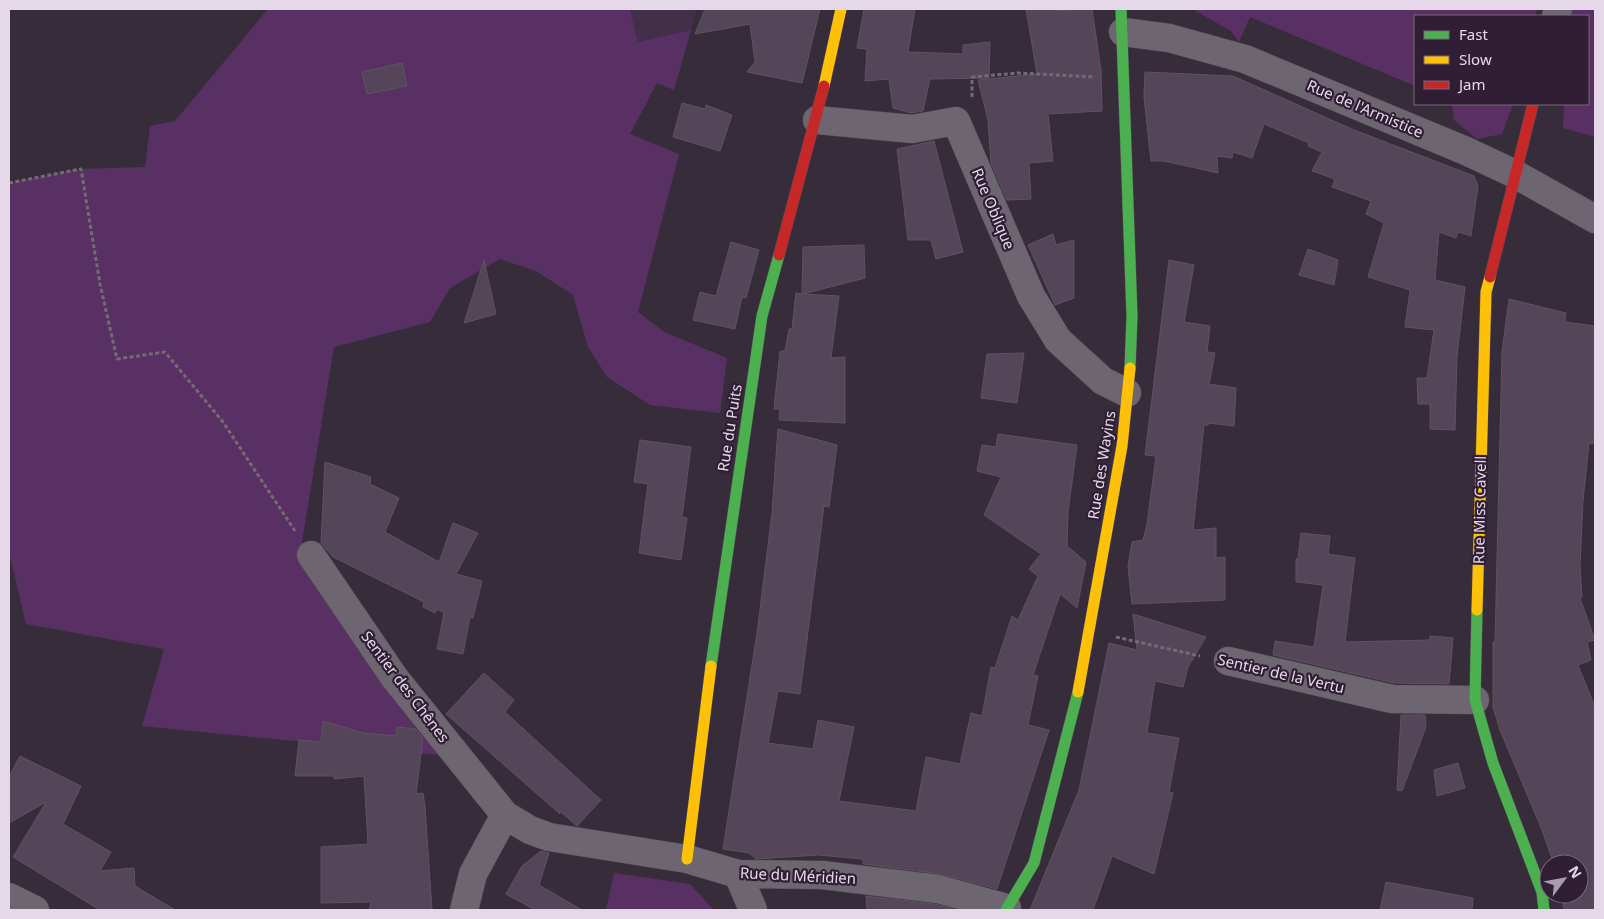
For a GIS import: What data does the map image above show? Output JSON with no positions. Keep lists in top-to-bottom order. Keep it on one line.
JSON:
{"streets":{"street":["Rue de l'Armistice","Rue Oblique","Rue du Puits","Rue des Wayins","Rue Miss Cavell","Sentier de la Vertu","Sentier des Chênes","Rue du Méridien"]},"crossings":[["Rue de l'Armistice","Rue des Wayins"],["Rue de l'Armistice","Rue Miss Cavell"],["Rue Oblique","Rue des Wayins"],["Rue du Puits","Rue du Méridien"],["Rue des Wayins","Sentier de la Vertu"],["Rue des Wayins","Rue du Méridien"],["Rue Miss Cavell","Sentier de la Vertu"],["Sentier des Chênes","Rue du Méridien"]],"legend":["Fast","Slow","Jam"],"north":"top right"}
